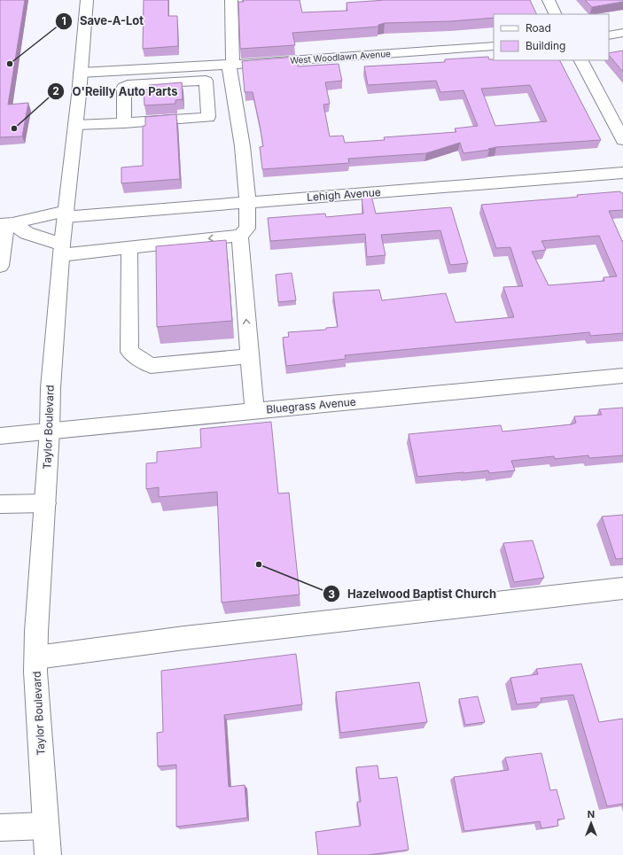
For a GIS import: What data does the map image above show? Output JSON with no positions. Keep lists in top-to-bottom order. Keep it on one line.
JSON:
{"streets":{"street":["West Woodlawn Avenue","Lehigh Avenue","Bluegrass Avenue","Taylor Boulevard"]},"crossings":[["West Woodlawn Avenue","Taylor Boulevard"],["Lehigh Avenue","Taylor Boulevard"],["Bluegrass Avenue","Taylor Boulevard"]],"places":["Save-A-Lot","O'Reilly Auto Parts","Hazelwood Baptist Church"],"legend":["Road","Building"],"north":"top"}
